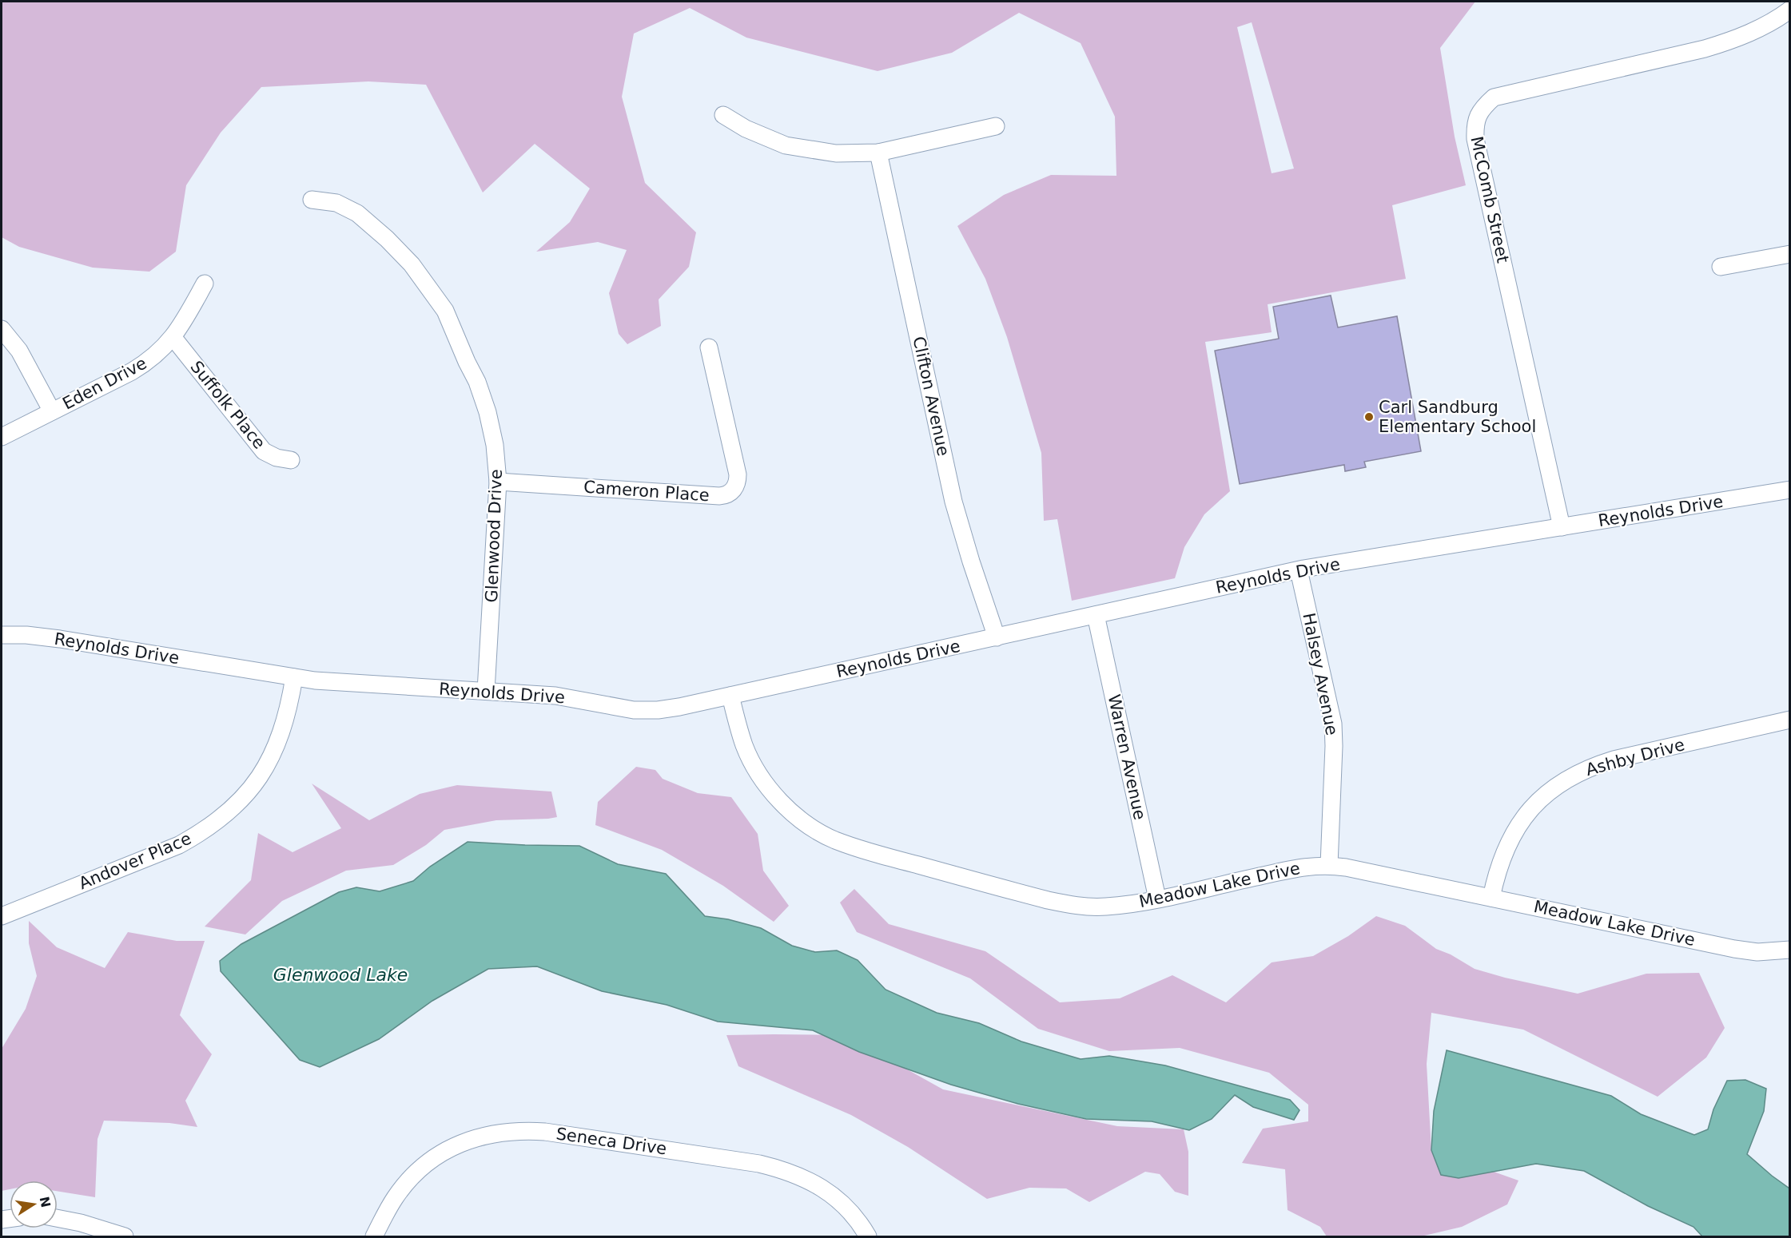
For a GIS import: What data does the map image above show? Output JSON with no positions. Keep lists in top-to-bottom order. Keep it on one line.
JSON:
{"streets":{"street":["McComb Street","Eden Drive","Clifton Avenue","Suffolk Place","Cameron Place","Reynolds Drive","Glenwood Drive","Halsey Avenue","Warren Avenue","Ashby Drive","Andover Place","Meadow Lake Drive","Seneca Drive"]},"crossings":[["McComb Street","Reynolds Drive"],["Eden Drive","Suffolk Place"],["Clifton Avenue","Reynolds Drive"],["Cameron Place","Glenwood Drive"],["Reynolds Drive","Glenwood Drive"],["Reynolds Drive","Halsey Avenue"],["Reynolds Drive","Warren Avenue"],["Reynolds Drive","Andover Place"],["Reynolds Drive","Meadow Lake Drive"],["Halsey Avenue","Meadow Lake Drive"],["Warren Avenue","Meadow Lake Drive"],["Ashby Drive","Meadow Lake Drive"]],"water":["Glenwood Lake"],"places":["Carl Sandburg Elementary School"],"north":"right"}
